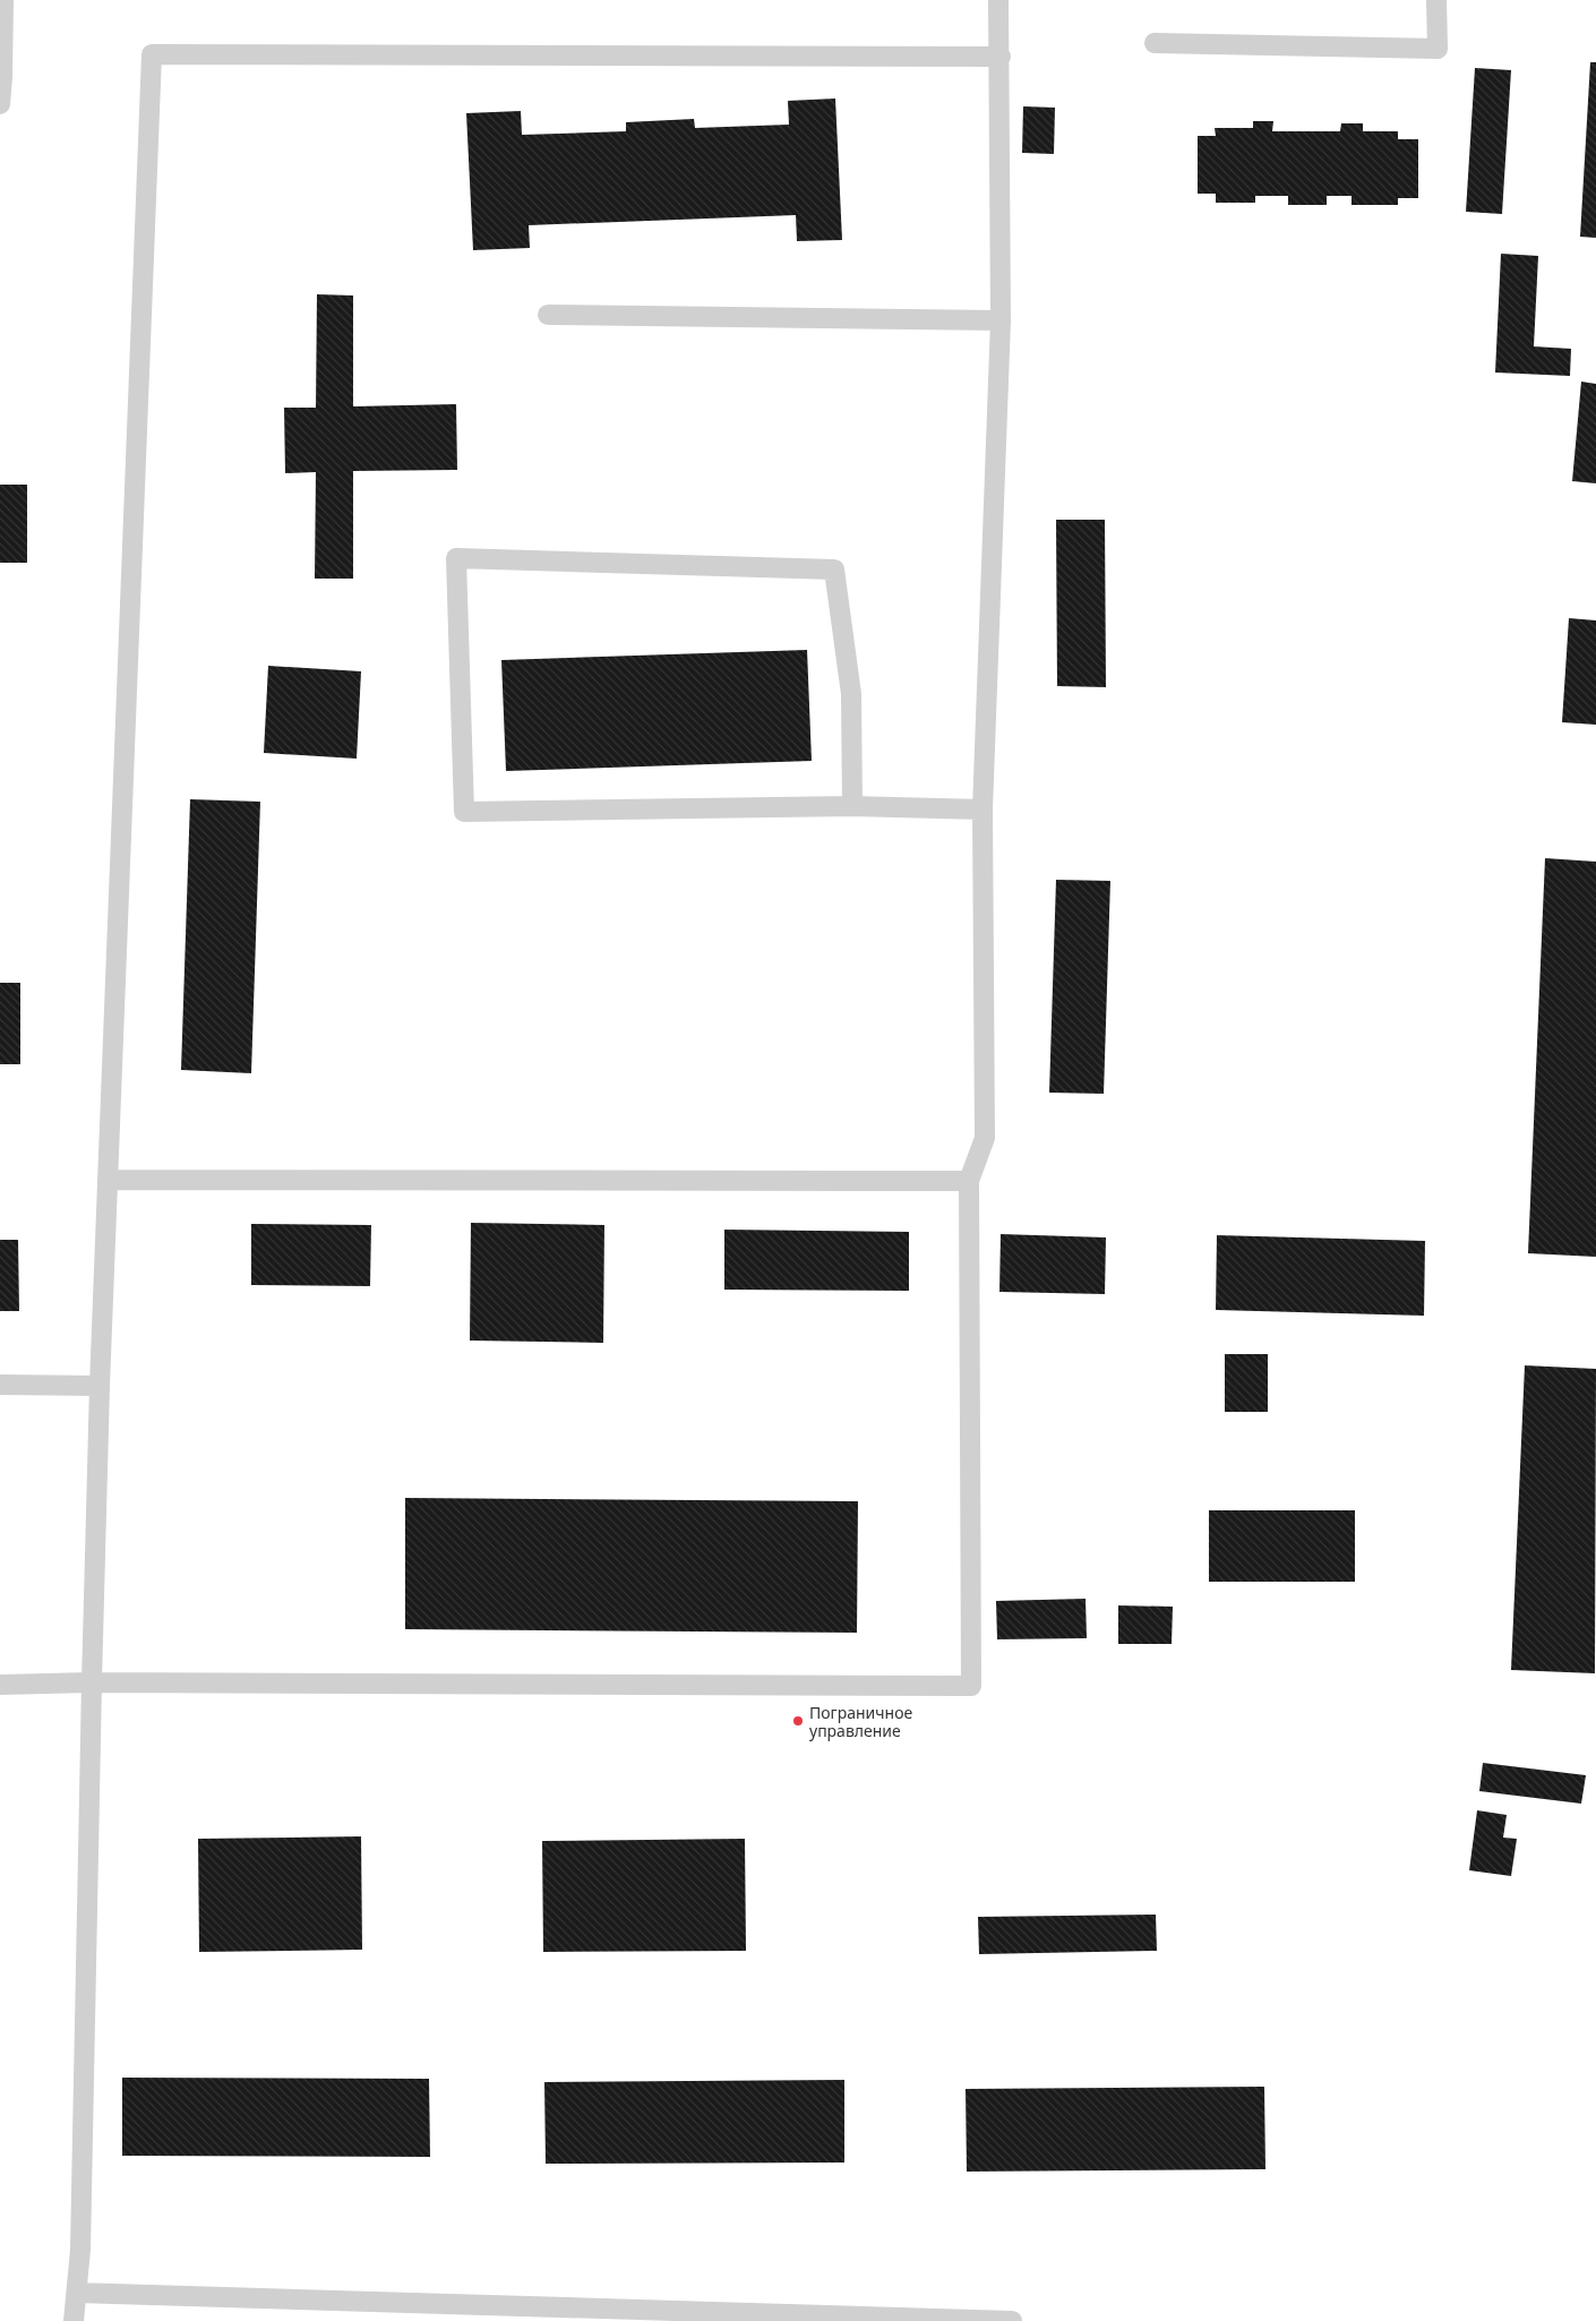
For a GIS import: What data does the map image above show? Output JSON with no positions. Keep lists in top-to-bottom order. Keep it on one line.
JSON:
{"places":["Пограничное управление"]}
